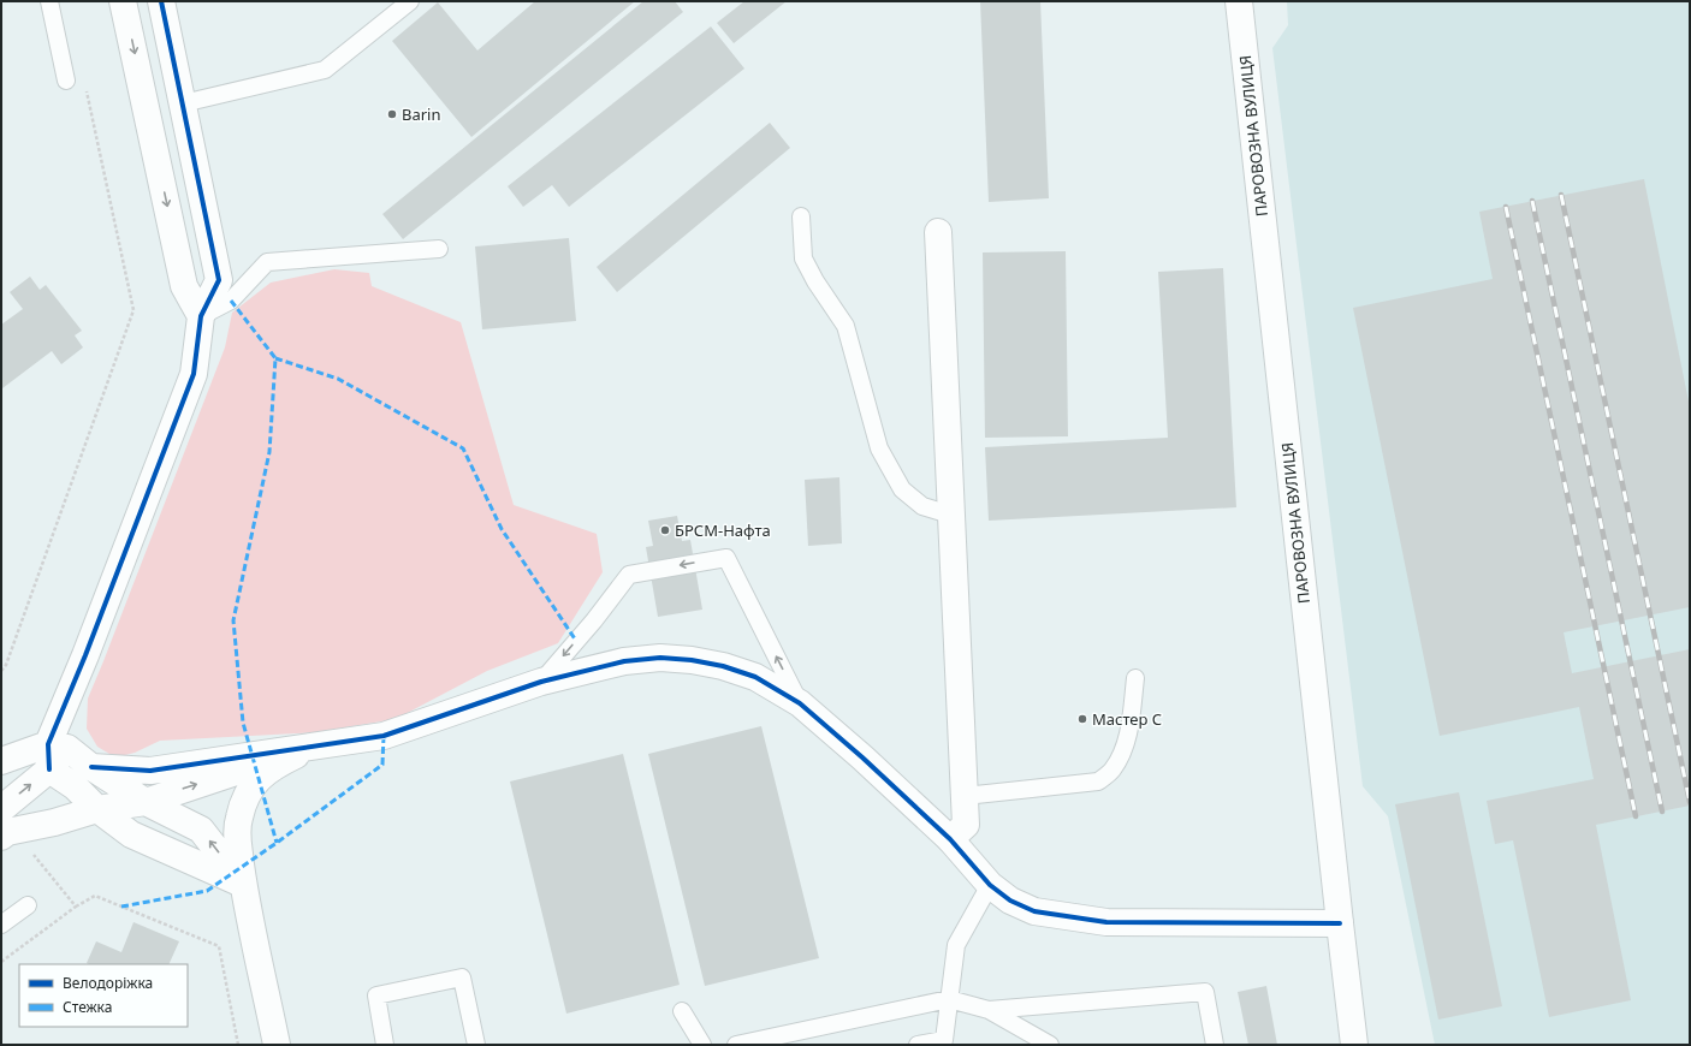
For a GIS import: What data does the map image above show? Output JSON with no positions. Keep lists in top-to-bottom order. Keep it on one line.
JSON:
{"streets":{"street":["ПАРОВОЗНА ВУЛИЦЯ"]},"places":["Barin","БРСМ-Нафта","Мастер С"],"legend":["Велодоріжка","Стежка"]}
